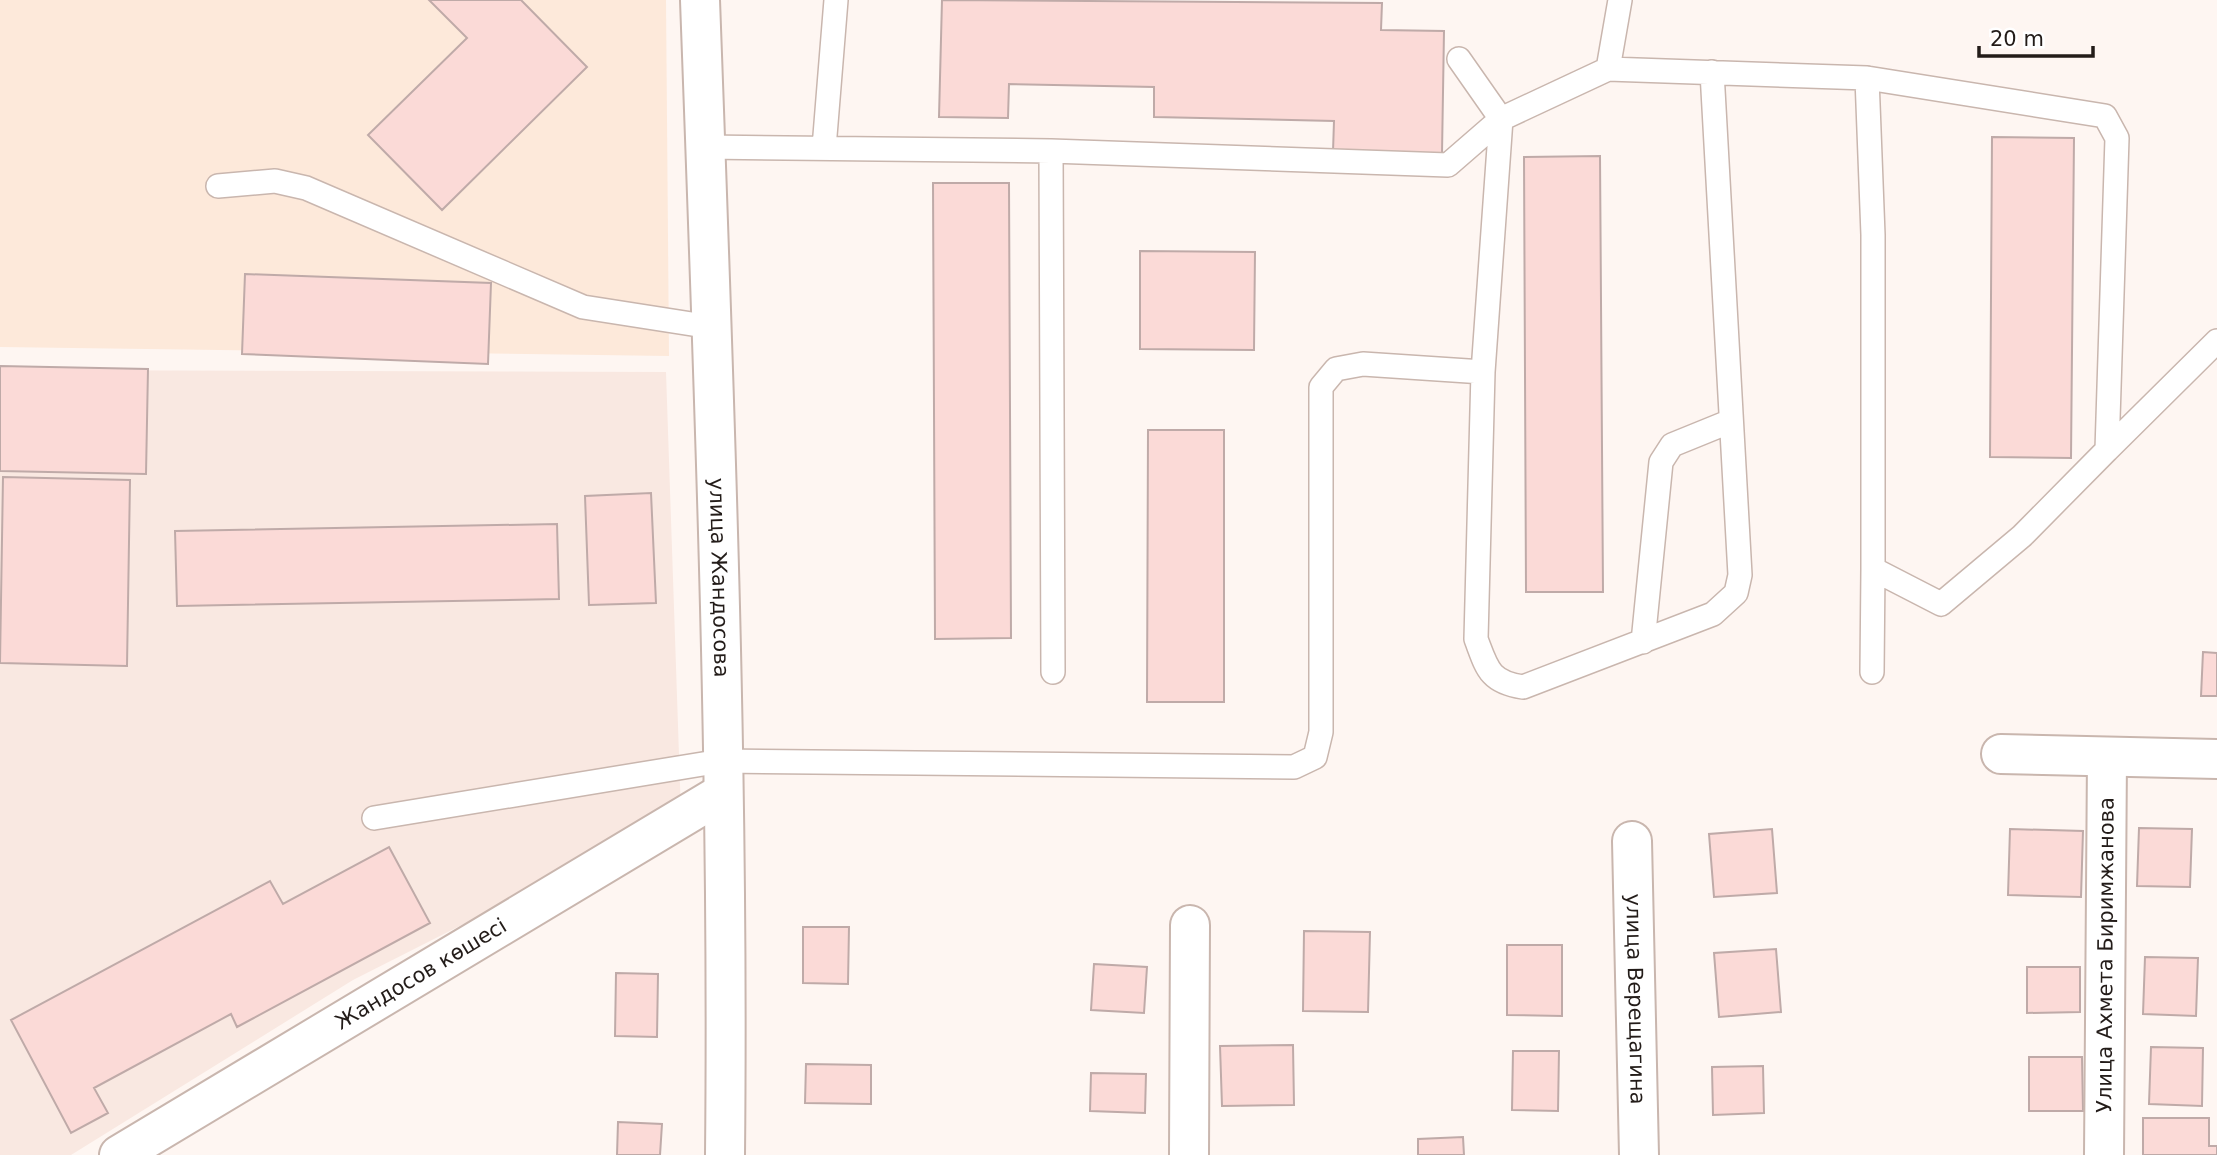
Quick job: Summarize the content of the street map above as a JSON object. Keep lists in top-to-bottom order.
{
  "streets": {
    "street": [
      "улица Жандосова",
      "Улица Ахмета Биримжанова",
      "Жандосов көшесі",
      "улица Верещагина"
    ]
  },
  "crossings": [
    ["улица Жандосова", "Жандосов көшесі"]
  ],
  "scale_bar": "20 m"
}
